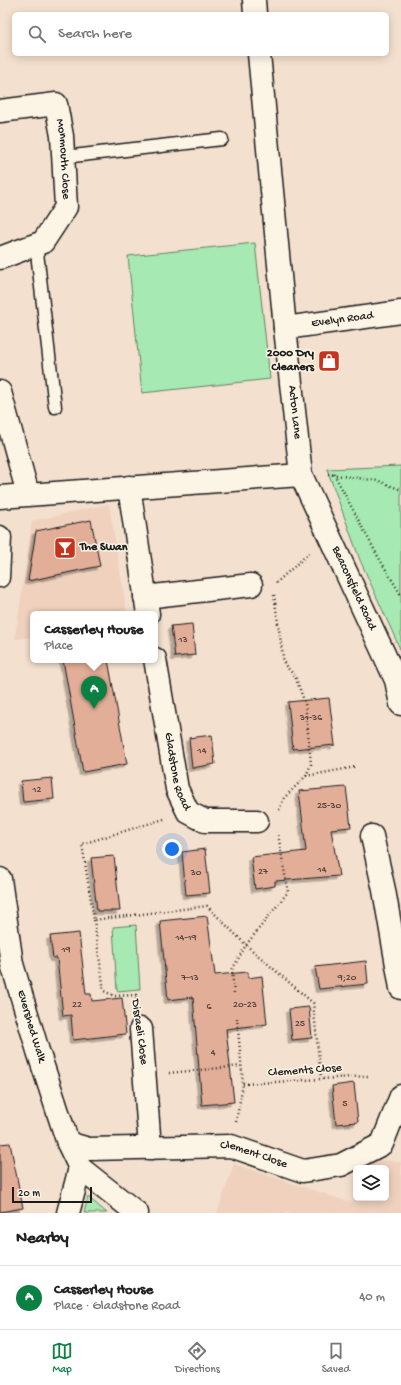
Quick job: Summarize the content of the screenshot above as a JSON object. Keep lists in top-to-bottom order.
{
  "streets": {
    "street": [
      "Monmouth Close",
      "Evelyn Road",
      "Acton Lane",
      "Beaconsfield Road",
      "Gladstone Road",
      "Evershed Walk",
      "Disraeli Close",
      "Clement Close"
    ],
    "path": ["Clements Close"]
  },
  "crossings": [
    ["Evelyn Road", "Acton Lane"],
    ["Acton Lane", "Beaconsfield Road"],
    ["Gladstone Road", "Disraeli Close"],
    ["Evershed Walk", "Clement Close"],
    ["Disraeli Close", "Clement Close"]
  ],
  "places": {
    "shop": ["2000 Dry Cleaners"],
    "bar": ["The Swan"]
  },
  "house_numbers": [
    "13",
    "31-36",
    "14",
    "12",
    "25-30",
    "14",
    "27",
    "30",
    "14-19",
    "19",
    "7-13",
    "9;20",
    "22",
    "20-23",
    "6",
    "25",
    "4",
    "5"
  ],
  "scale_bar": "20 m",
  "page": {
    "search": "Search here",
    "popup": ["Casserley House", "Place"],
    "pins": "A",
    "scale": "20 m",
    "heading": "Nearby",
    "list": [
      {
        "mark": "A",
        "name": "Casserley House",
        "note": "Place · Gladstone Road",
        "value": "40 m"
      }
    ],
    "nav": ["Map", "Directions", "Saved"]
  }
}
